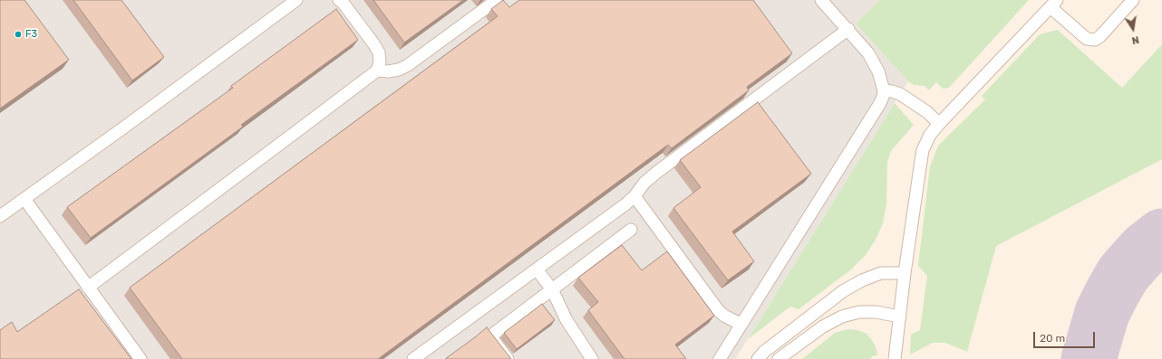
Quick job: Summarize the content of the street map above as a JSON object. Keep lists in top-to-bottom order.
{
  "places": ["F3"],
  "scale_bar": "20 m",
  "north": "bottom"
}
